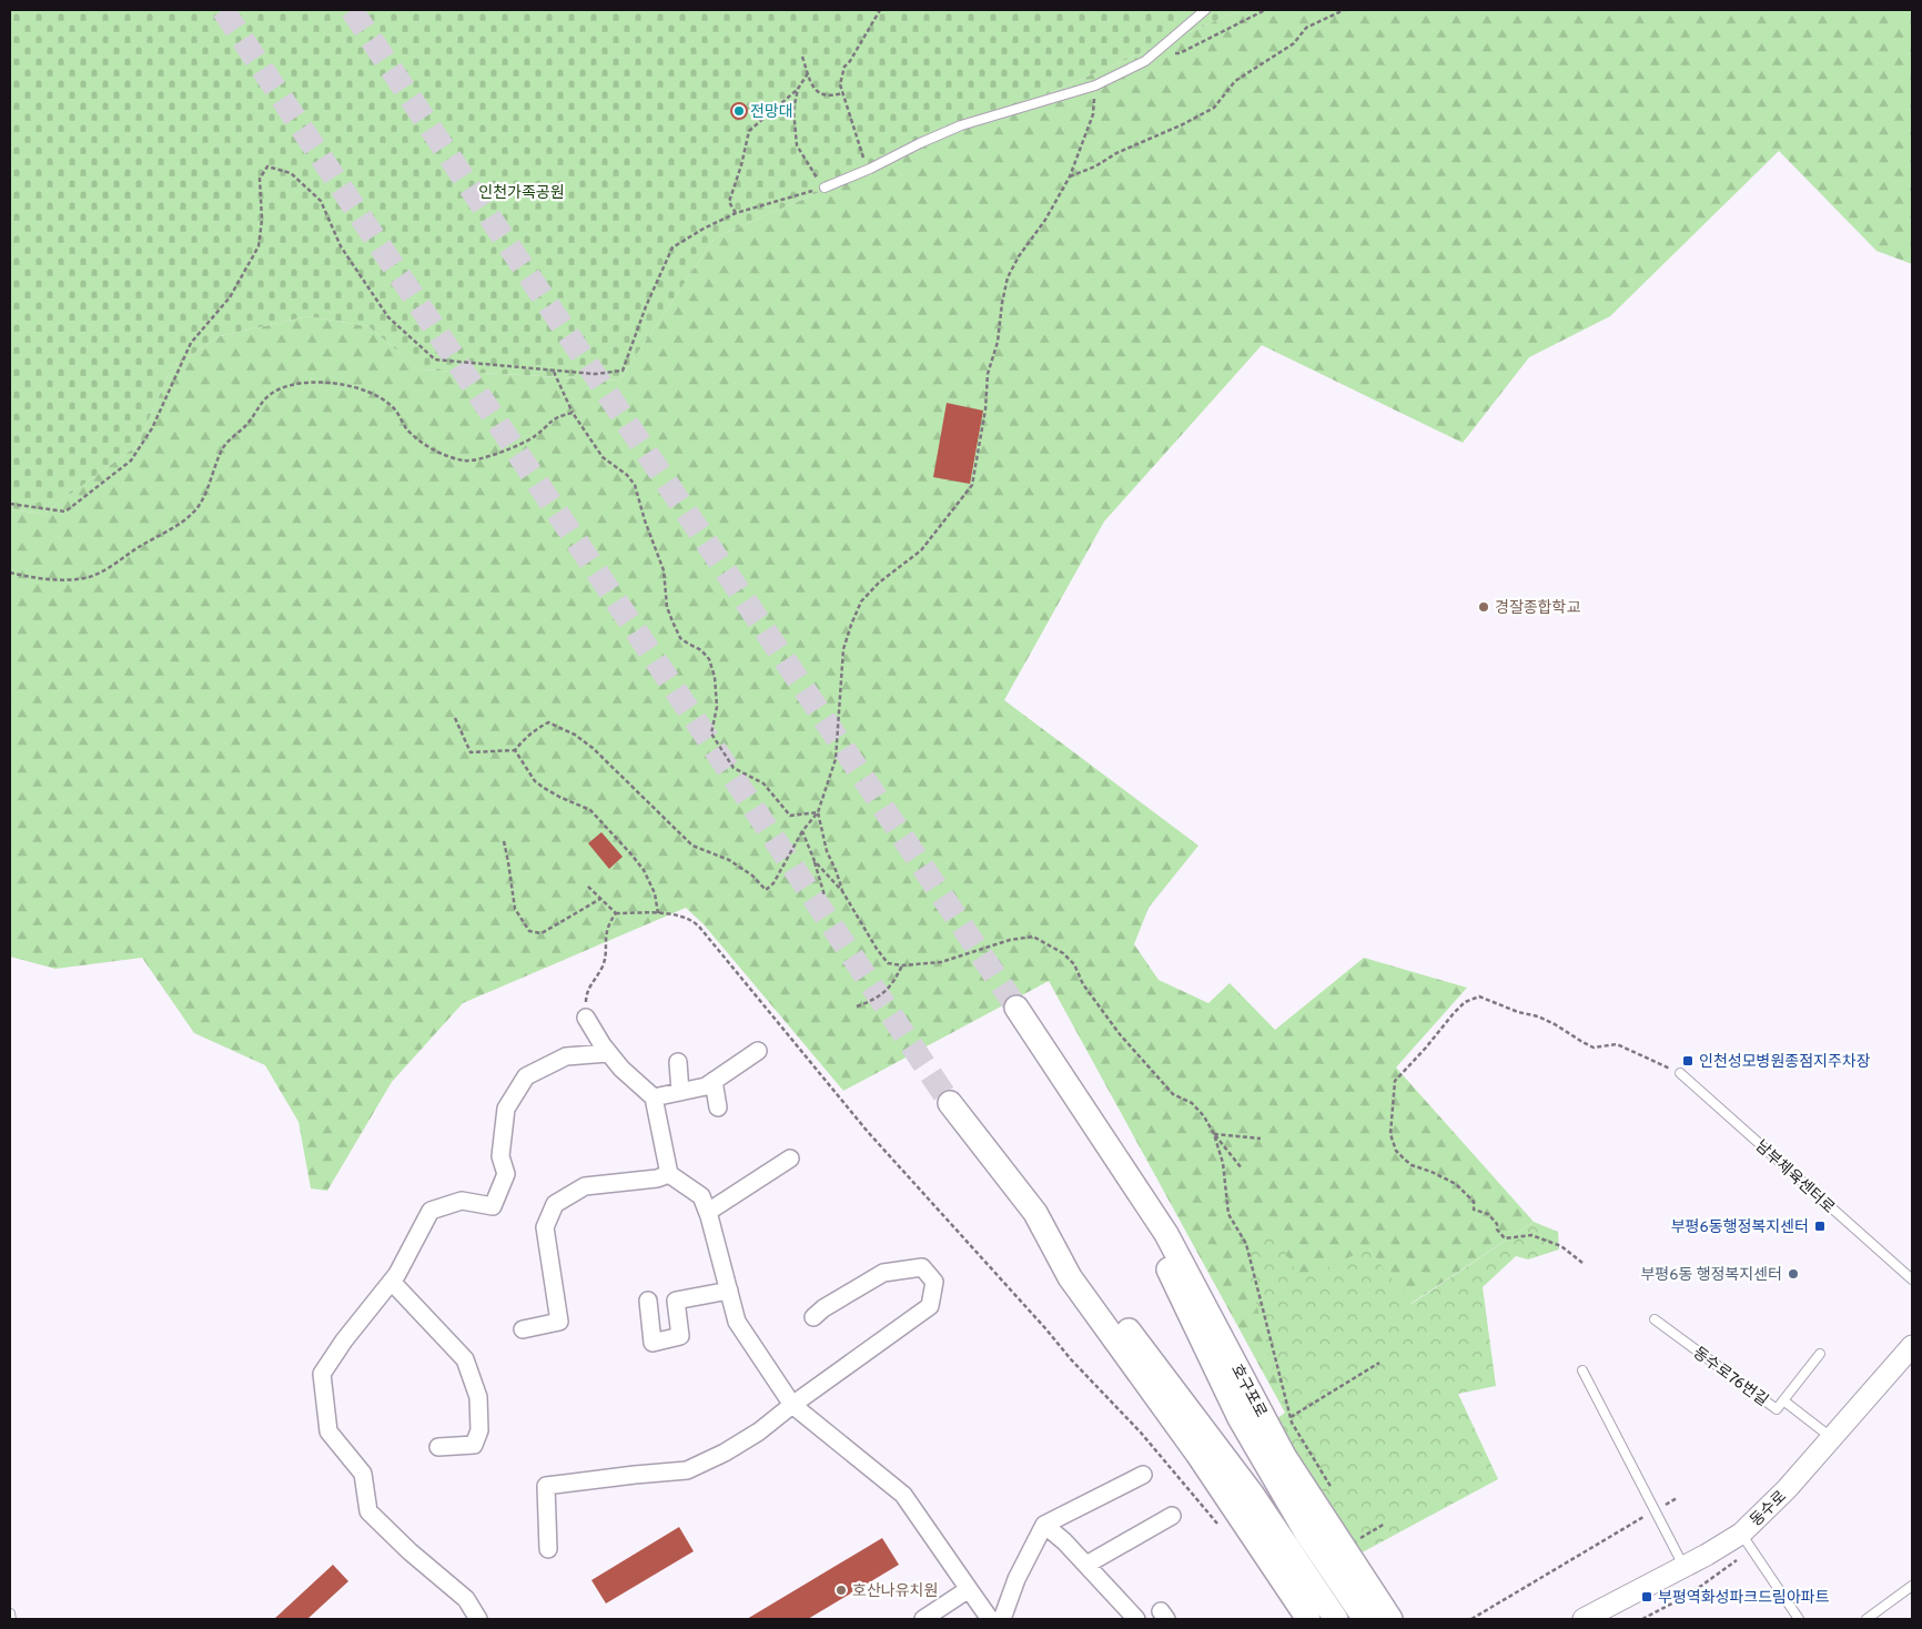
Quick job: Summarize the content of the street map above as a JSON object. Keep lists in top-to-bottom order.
{
  "streets": {
    "main road": ["호구포로"],
    "street": ["동수로"],
    "lane": ["남부체육센터로", "동수로76번길"]
  },
  "crossings": [
    ["동수로76번길", "동수로"]
  ],
  "parks": ["인천가족공원"],
  "places": {
    "other": [
      "전망대",
      "경잘종합학교",
      "부평6동 행정복지센터",
      "호산나유치원"
    ],
    "transit": ["인천성모병원종점지주차장", "부평6동행정복지센터", "부평역화성파크드림아파트"]
  }
}
